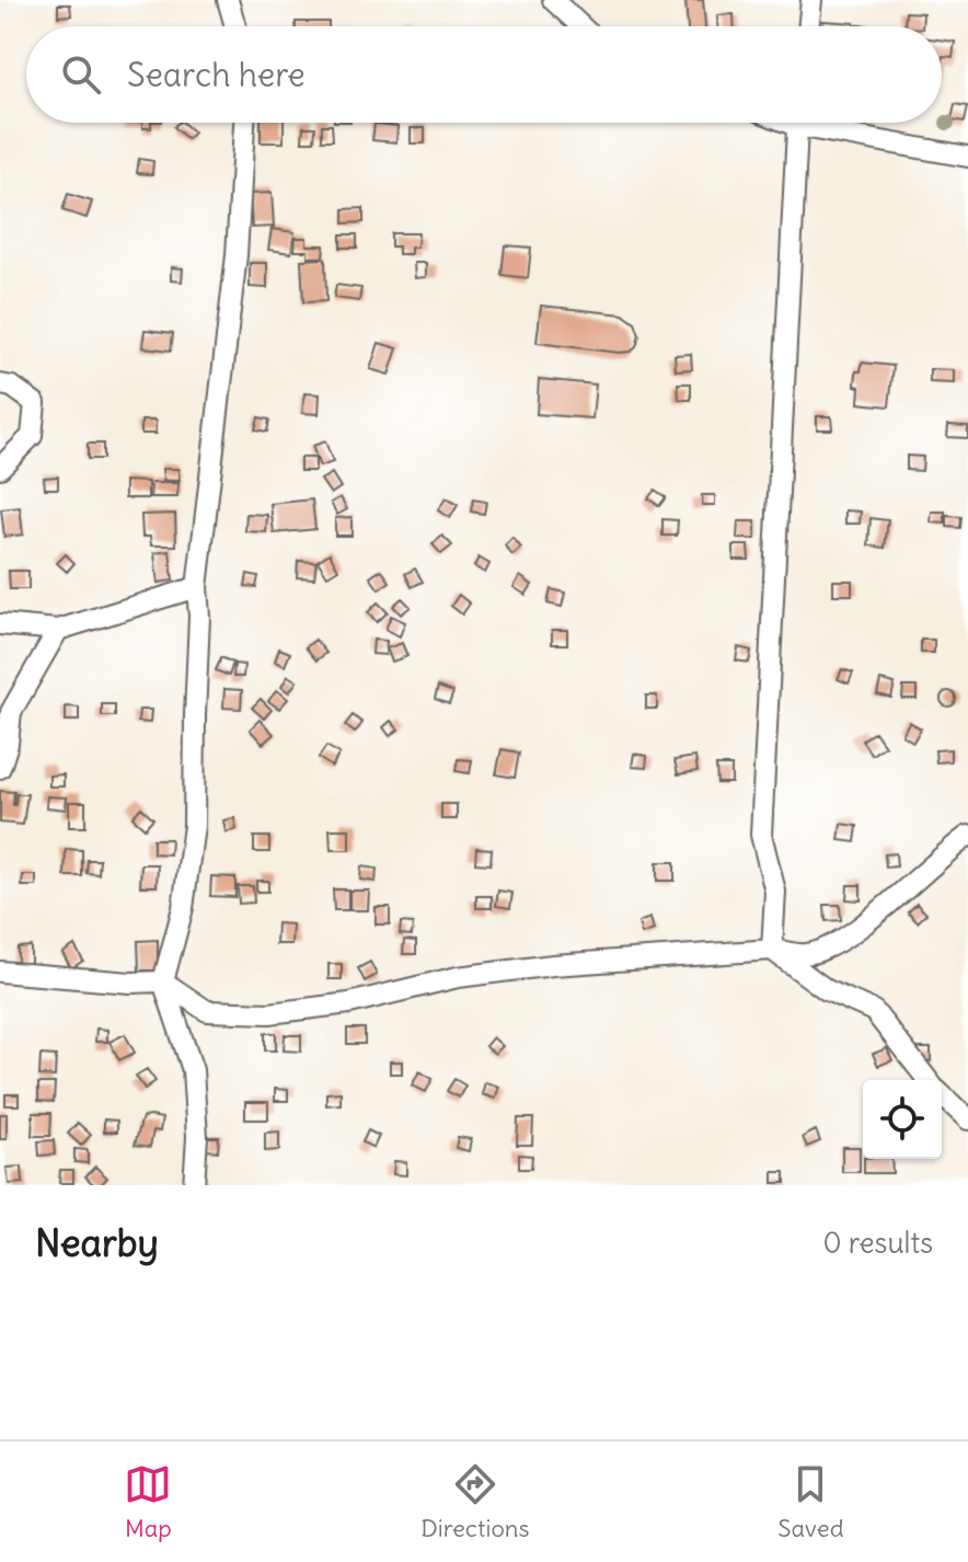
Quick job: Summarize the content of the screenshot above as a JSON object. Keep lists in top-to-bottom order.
{
  "page": {
    "search": "Search here",
    "heading": ["Nearby", "0 results"],
    "nav": ["Map", "Directions", "Saved"]
  }
}
